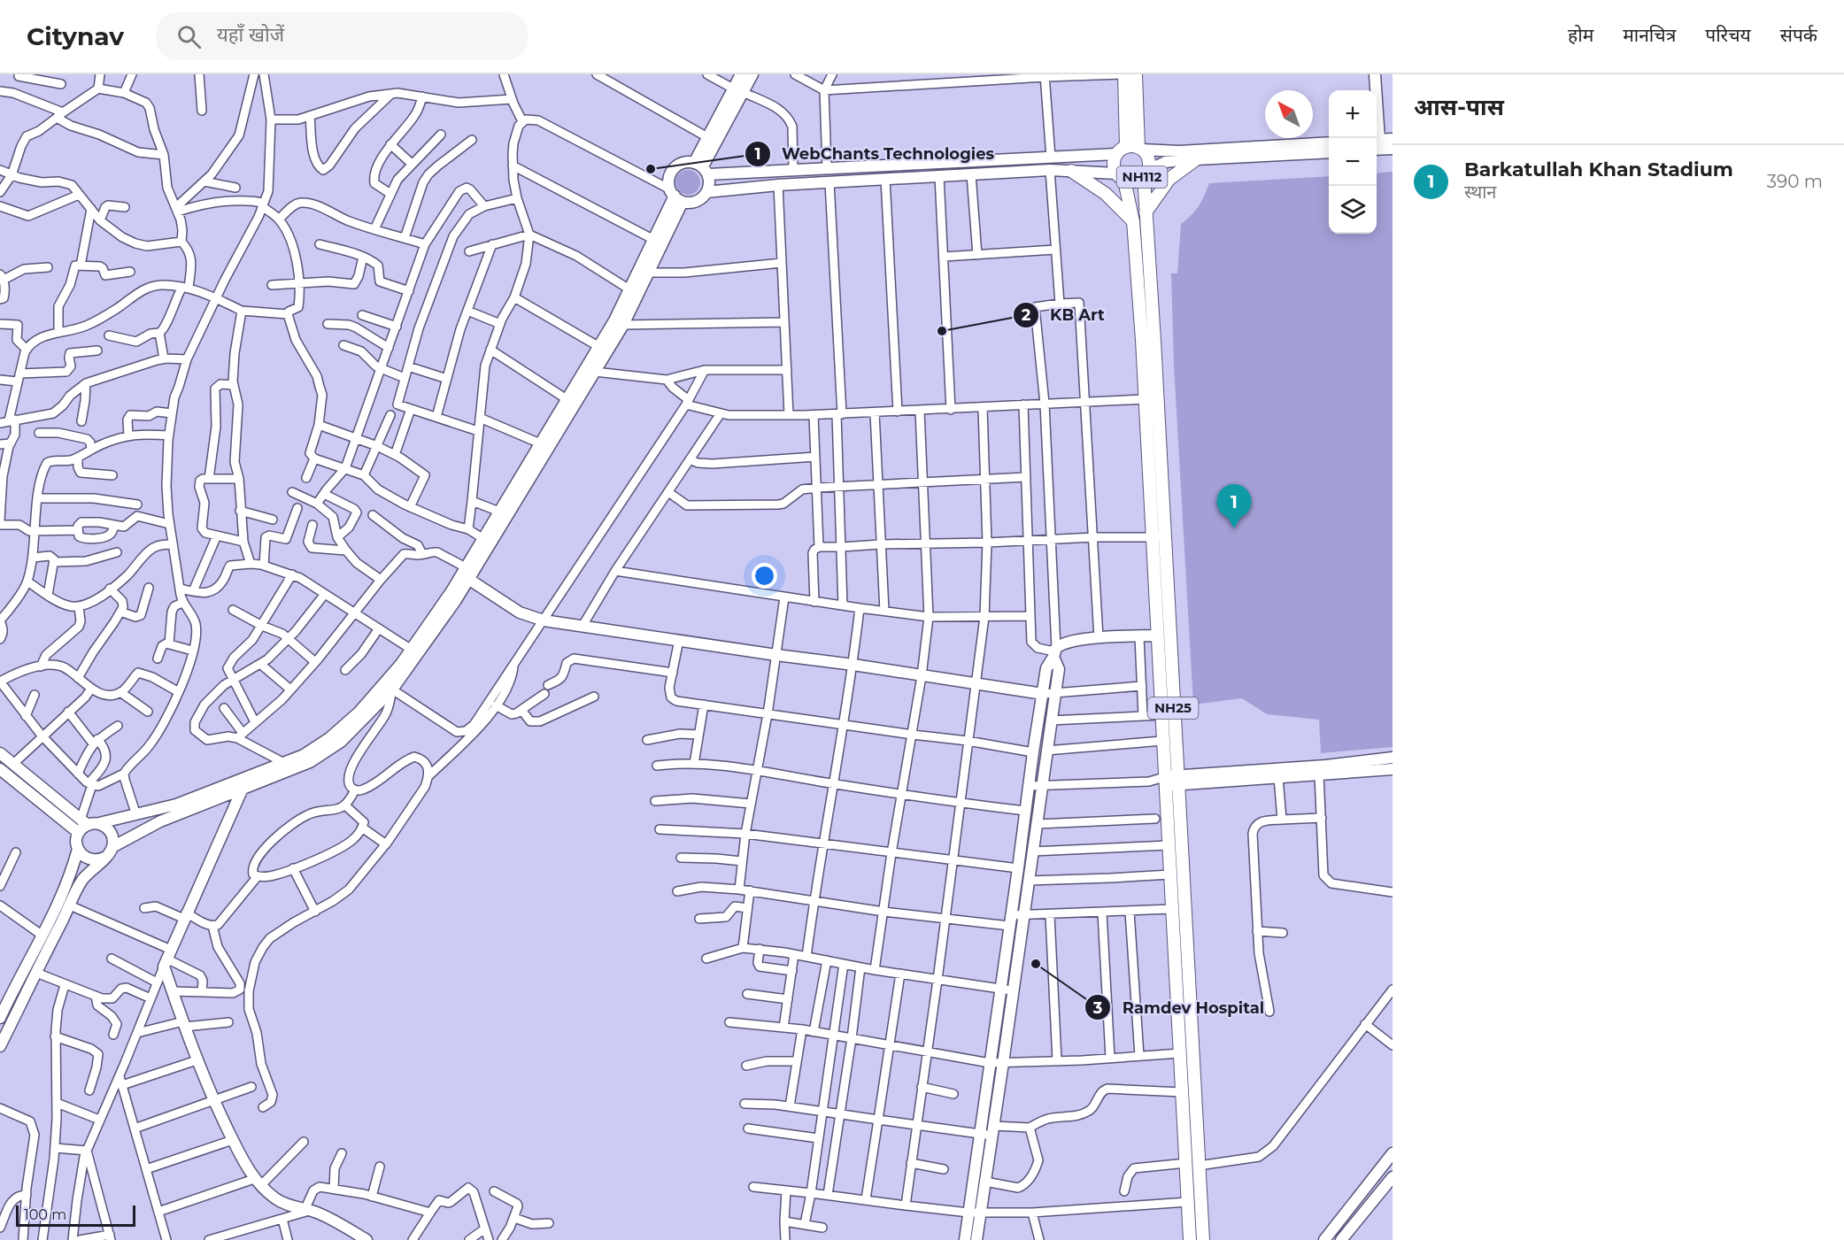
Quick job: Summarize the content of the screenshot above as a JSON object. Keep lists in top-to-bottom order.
{
  "streets": {
    "main road": ["NH112", "NH25"]
  },
  "crossings": [
    ["NH112", "NH25"]
  ],
  "places": ["WebChants Technologies", "KB Art", "Ramdev Hospital"],
  "scale_bar": "100 m",
  "north": "top left",
  "page": {
    "header": "Citynav",
    "search": "यहाँ खोजें",
    "nav": [
      "होम",
      "मानचित्र",
      "परिचय",
      "संपर्क"
    ],
    "heading": "आस-पास",
    "map_buttons": ["+", "−"],
    "list": [
      {
        "mark": "1",
        "name": "Barkatullah Khan Stadium",
        "note": "स्थान",
        "value": "390 m"
      }
    ],
    "pins": "1",
    "scale": "100 m"
  }
}
